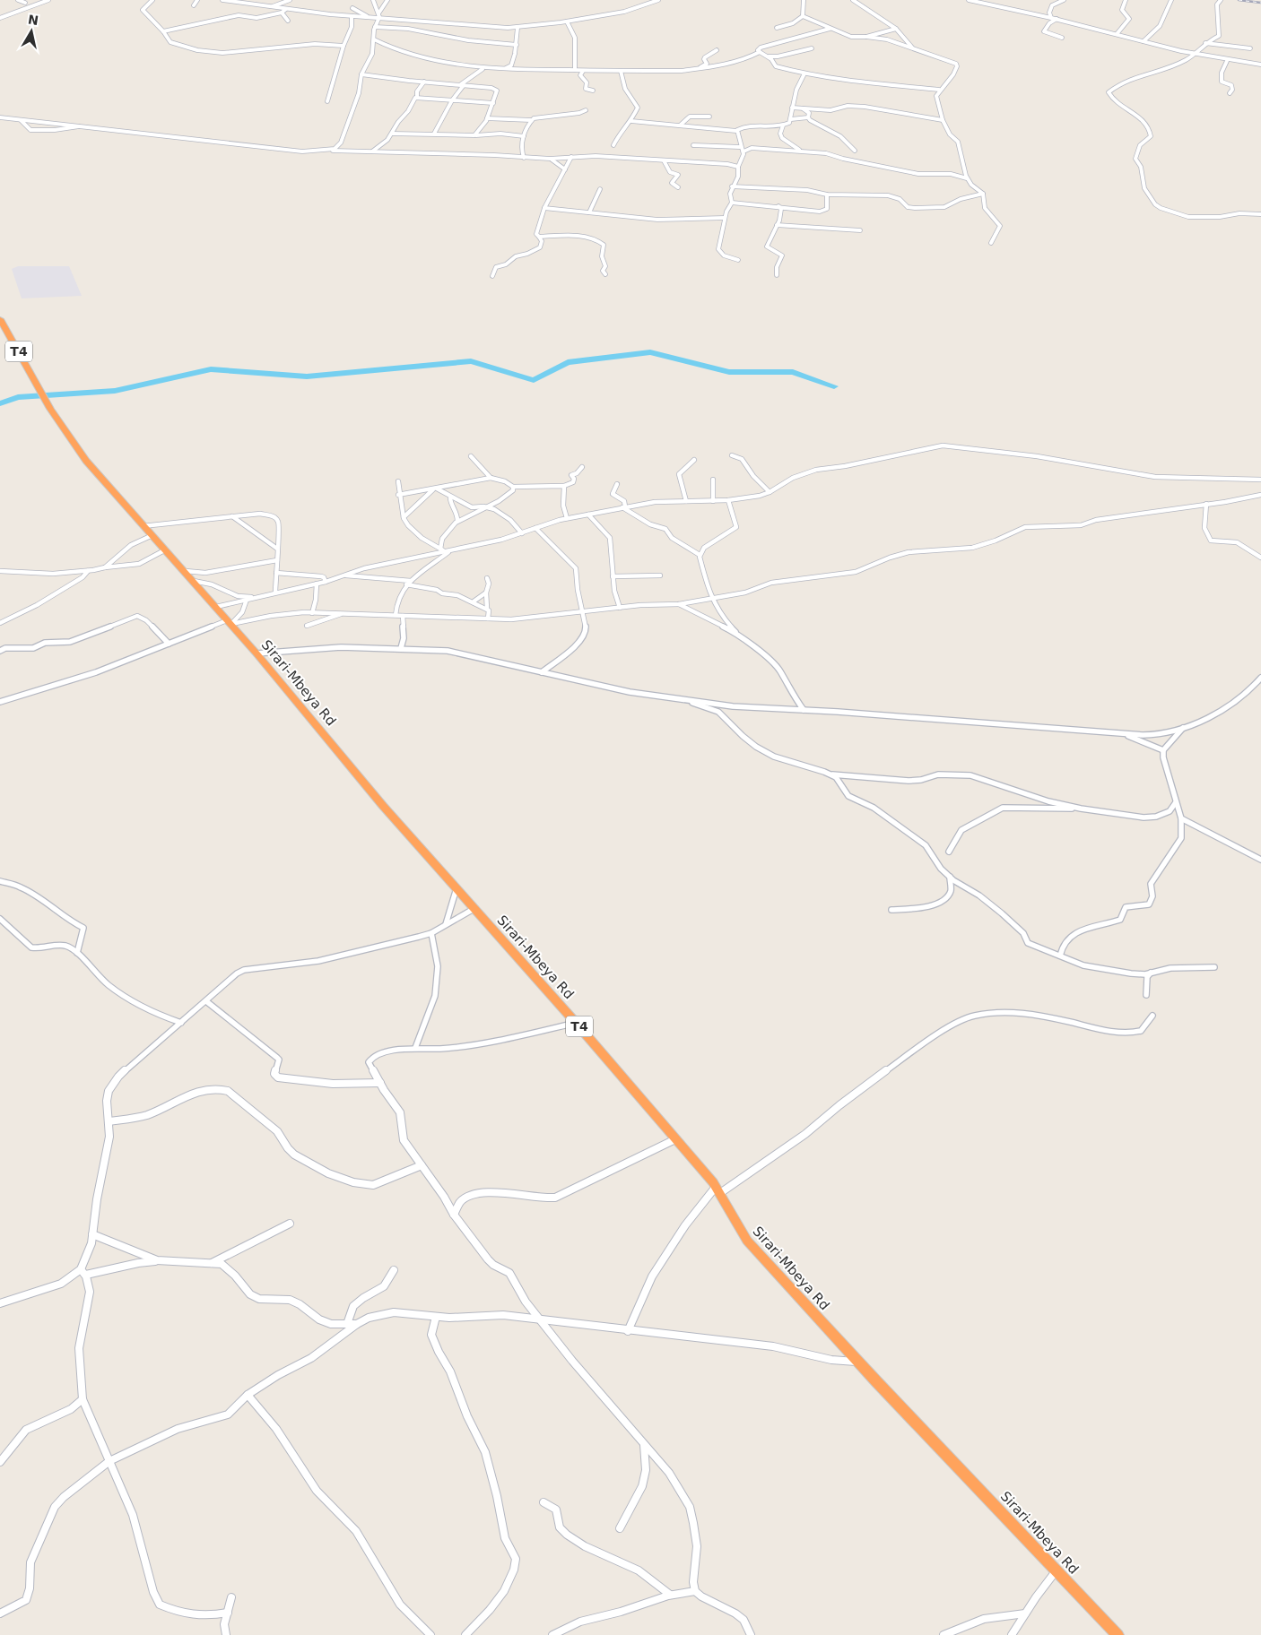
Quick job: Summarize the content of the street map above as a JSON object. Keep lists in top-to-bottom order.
{
  "streets": {
    "highway": ["T4", "Sirari-Mbeya Rd"]
  },
  "north": "top"
}
